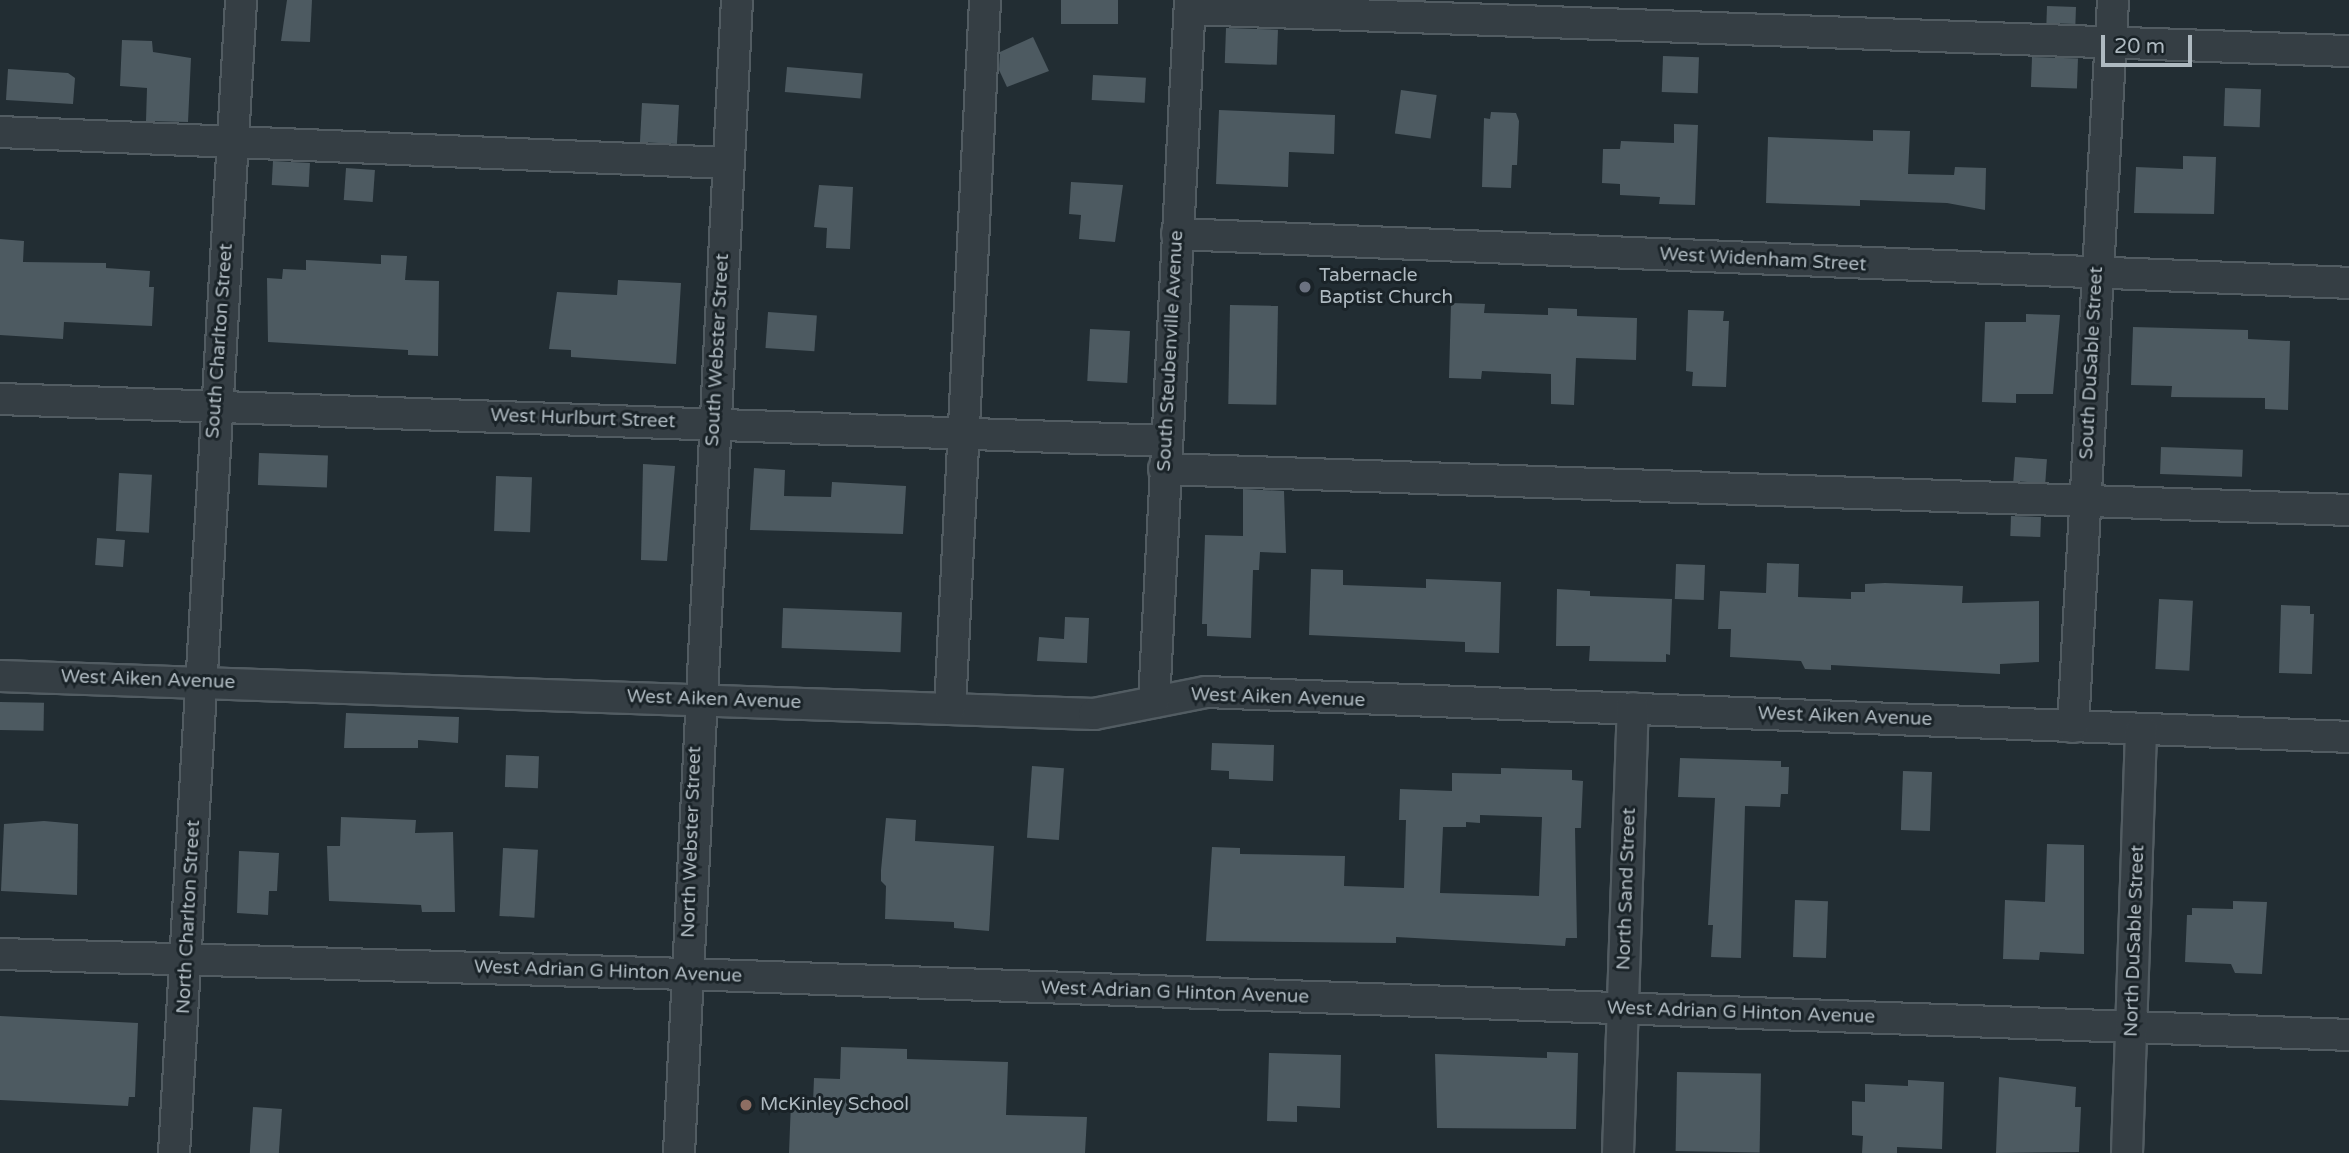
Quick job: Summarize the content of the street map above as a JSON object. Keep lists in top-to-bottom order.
{
  "streets": {
    "street": [
      "West Widenham Street",
      "South Charlton Street",
      "South Webster Street",
      "South Steubenville Avenue",
      "South DuSable Street",
      "West Hurlburt Street",
      "West Aiken Avenue",
      "North Webster Street",
      "North Sand Street",
      "North Charlton Street",
      "North DuSable Street",
      "West Adrian G Hinton Avenue"
    ]
  },
  "crossings": [
    ["West Widenham Street", "South Steubenville Avenue"],
    ["West Widenham Street", "South DuSable Street"],
    ["South Charlton Street", "West Hurlburt Street"],
    ["South Charlton Street", "West Aiken Avenue"],
    ["South Charlton Street", "North Charlton Street"],
    ["South Webster Street", "West Hurlburt Street"],
    ["South Webster Street", "West Aiken Avenue"],
    ["South Webster Street", "North Webster Street"],
    ["South Steubenville Avenue", "West Hurlburt Street"],
    ["South Steubenville Avenue", "West Aiken Avenue"],
    ["South DuSable Street", "West Hurlburt Street"],
    ["South DuSable Street", "West Aiken Avenue"],
    ["West Aiken Avenue", "North Webster Street"],
    ["West Aiken Avenue", "North Sand Street"],
    ["West Aiken Avenue", "North Charlton Street"],
    ["West Aiken Avenue", "North DuSable Street"],
    ["North Webster Street", "West Adrian G Hinton Avenue"],
    ["North Sand Street", "West Adrian G Hinton Avenue"],
    ["North Charlton Street", "West Adrian G Hinton Avenue"],
    ["North DuSable Street", "West Adrian G Hinton Avenue"]
  ],
  "places": ["Tabernacle Baptist Church", "McKinley School"],
  "scale_bar": "20 m"
}
